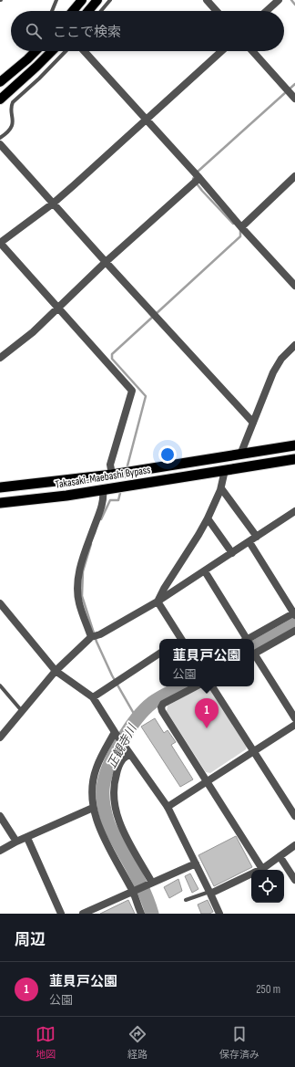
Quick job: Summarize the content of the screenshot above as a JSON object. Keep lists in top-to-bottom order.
{
  "streets": {
    "highway": ["Takasaki-Maebashi Bypass"]
  },
  "water": ["正観寺川"],
  "page": {
    "search": "ここで検索",
    "popup": ["韮貝戸公園", "公園"],
    "pins": "1",
    "heading": "周辺",
    "list": [
      {
        "mark": "1",
        "name": "韮貝戸公園",
        "note": "公園",
        "value": "250 m"
      }
    ],
    "nav": ["地図", "経路", "保存済み"]
  }
}
